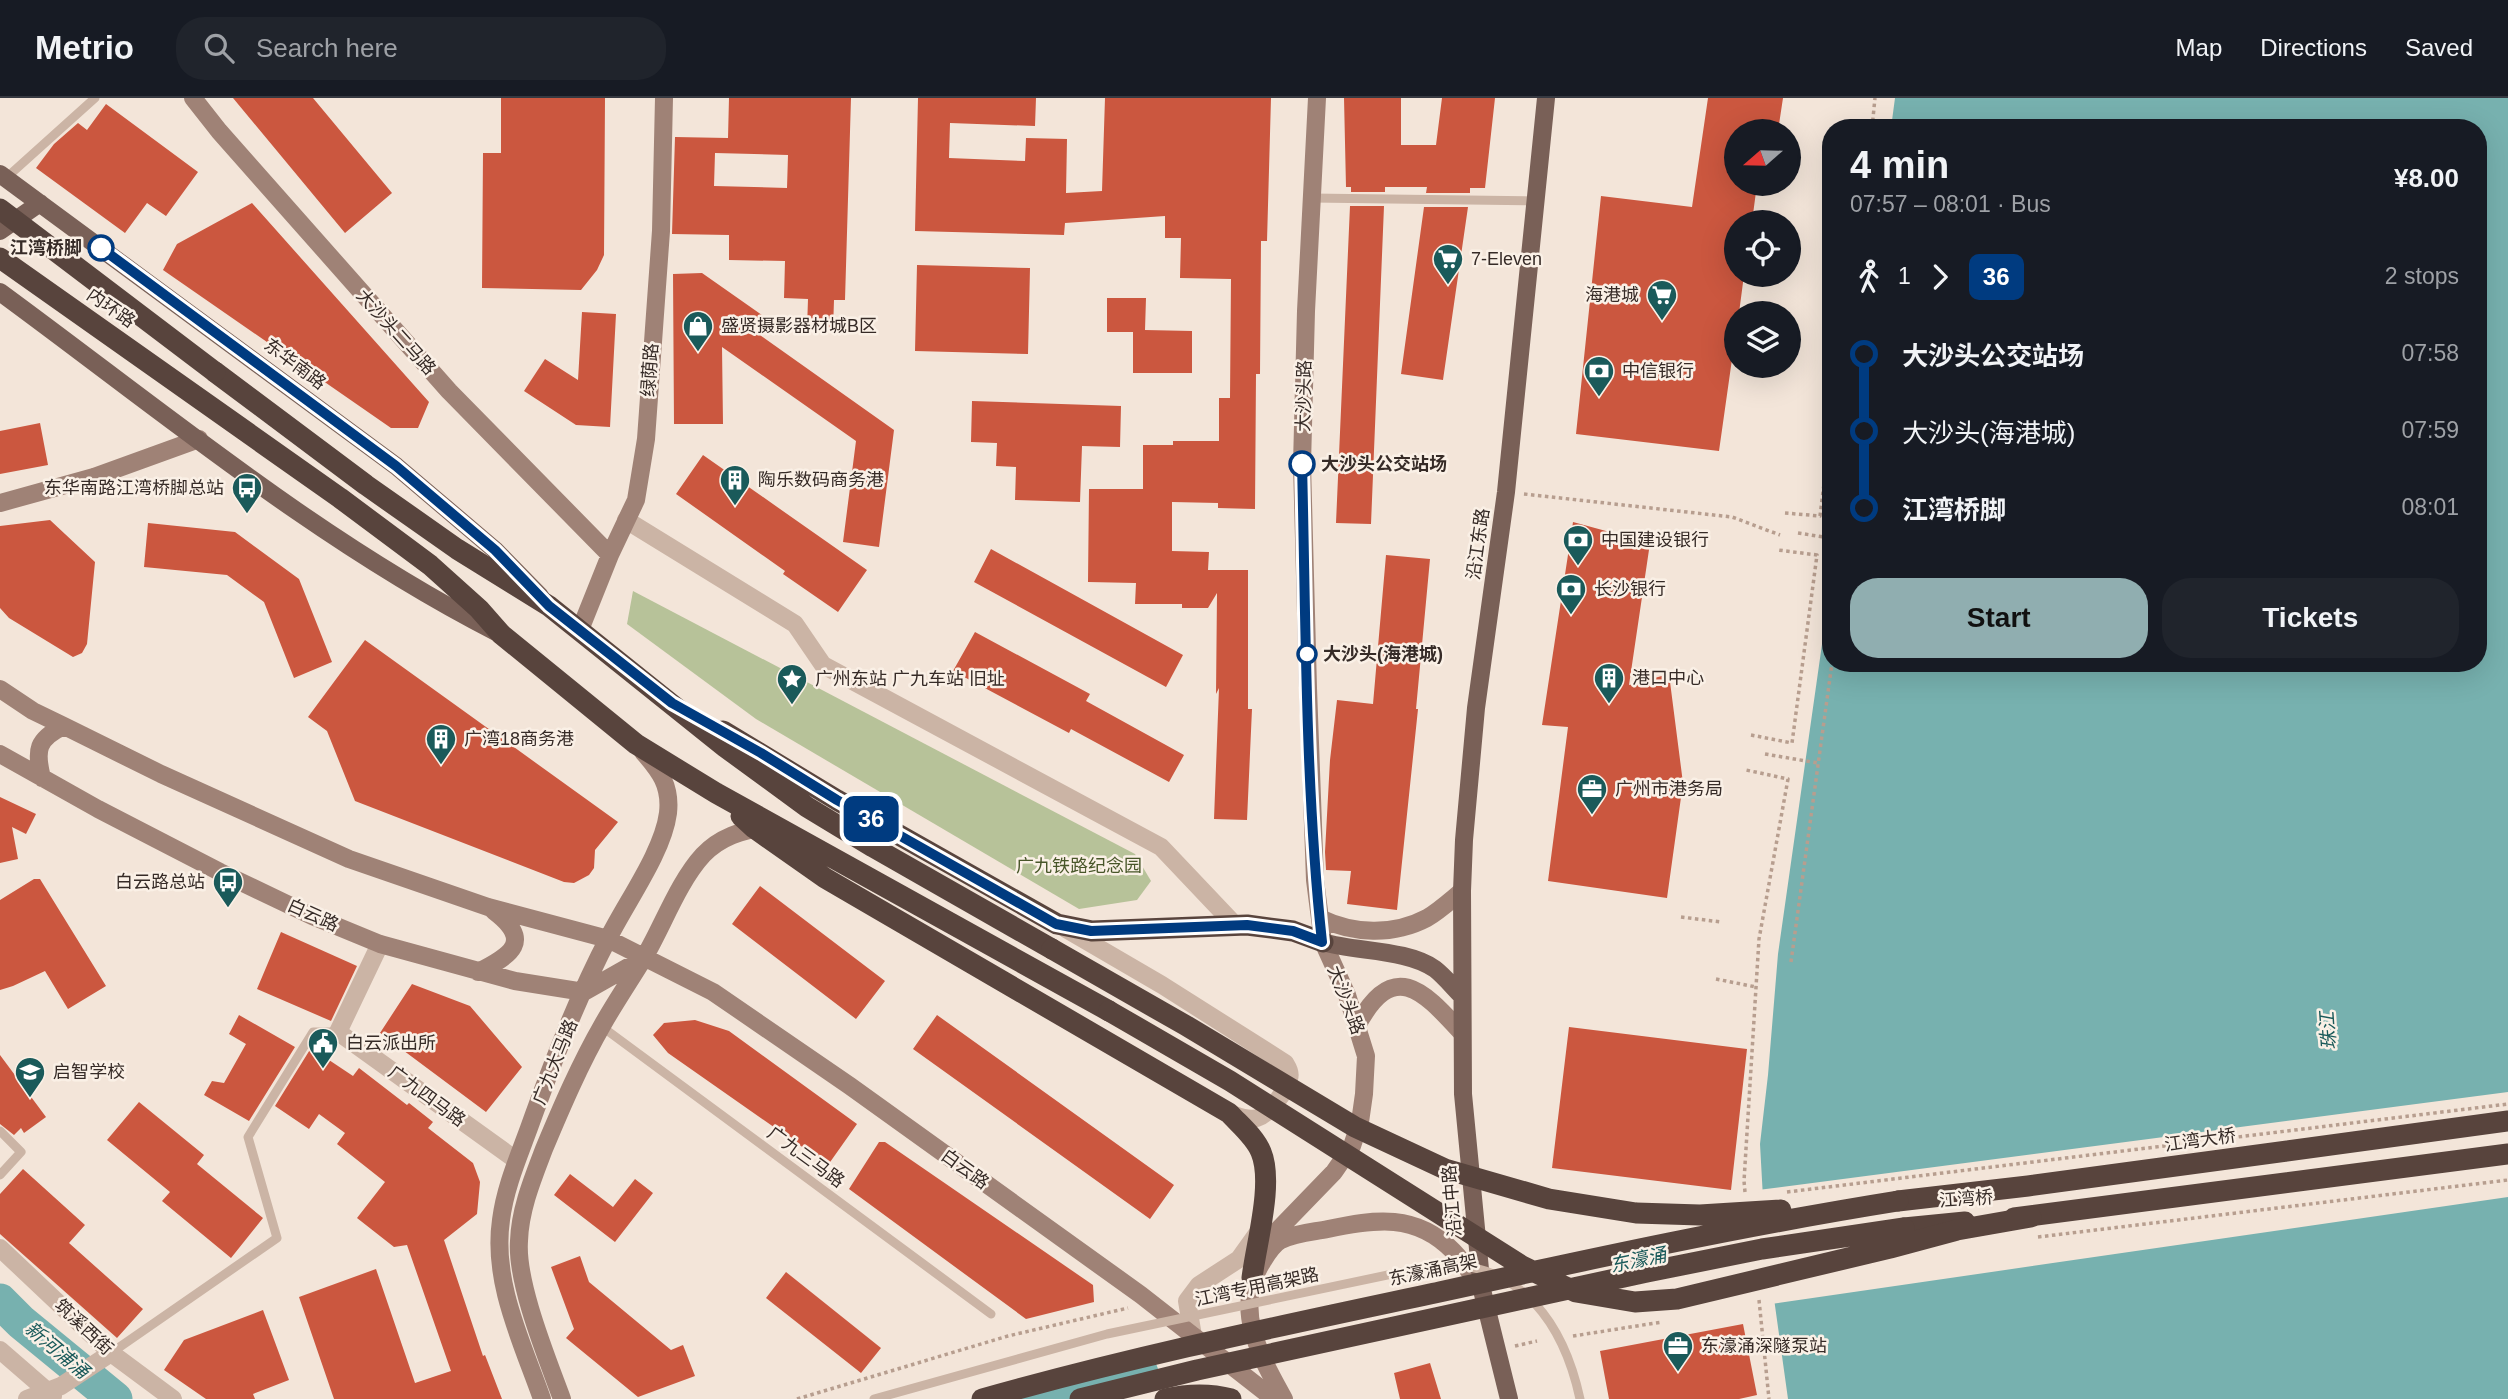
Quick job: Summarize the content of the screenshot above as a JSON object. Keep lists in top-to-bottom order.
{
  "streets": {
    "highway": [
      "内环路",
      "江湾大桥",
      "江湾桥",
      "东濠涌高架"
    ],
    "main road": [
      "大沙头二马路",
      "东华南路",
      "绿荫路",
      "大沙头路",
      "沿江东路",
      "白云路",
      "广九大马路",
      "沿江中路"
    ],
    "street": ["广九四马路", "筑溪西街"],
    "lane": ["广九三马路", "江湾专用高架路"]
  },
  "crossings": [
    ["内环路", "东华南路"],
    ["内环路", "绿荫路"],
    ["内环路", "广九大马路"],
    ["大沙头二马路", "绿荫路"],
    ["沿江东路", "沿江中路"],
    ["白云路", "广九大马路"],
    ["广九大马路", "广九四马路"],
    ["广九大马路", "广九三马路"],
    ["江湾大桥", "东濠涌高架"]
  ],
  "water": ["珠江", "东濠涌", "新河浦涌"],
  "parks": ["广九铁路纪念园"],
  "places": {
    "other": ["江湾桥脚", "大沙头公交站场", "大沙头(海港城)"],
    "supermarket": ["7-Eleven", "海港城"],
    "shop": ["盛贤摄影器材城B区"],
    "bank": ["中信银行", "中国建设银行", "长沙银行"],
    "building": ["陶乐数码商务港", "港口中心", "广湾18商务港"],
    "bus stop": ["东华南路江湾桥脚总站", "白云路总站"],
    "place": ["广州东站 广九车站 旧址"],
    "office": ["广州市港务局", "东濠涌深隧泵站"],
    "public building": ["白云派出所"],
    "school or university": ["启智学校"]
  },
  "lines": ["bus line 36"],
  "north": "left",
  "page": {
    "header": "Metrio",
    "search": "Search here",
    "nav": ["Map", "Directions", "Saved"],
    "on_map": "36",
    "heading": ["4 min", "07:57 – 08:01 · Bus", "¥8.00"],
    "legs": ["1", "36", "2 stops"],
    "list": [
      {
        "name": "大沙头公交站场",
        "value": "07:58"
      },
      {
        "name": "大沙头(海港城)",
        "value": "07:59"
      },
      {
        "name": "江湾桥脚",
        "value": "08:01"
      }
    ],
    "buttons": ["Start", "Tickets"]
  }
}
